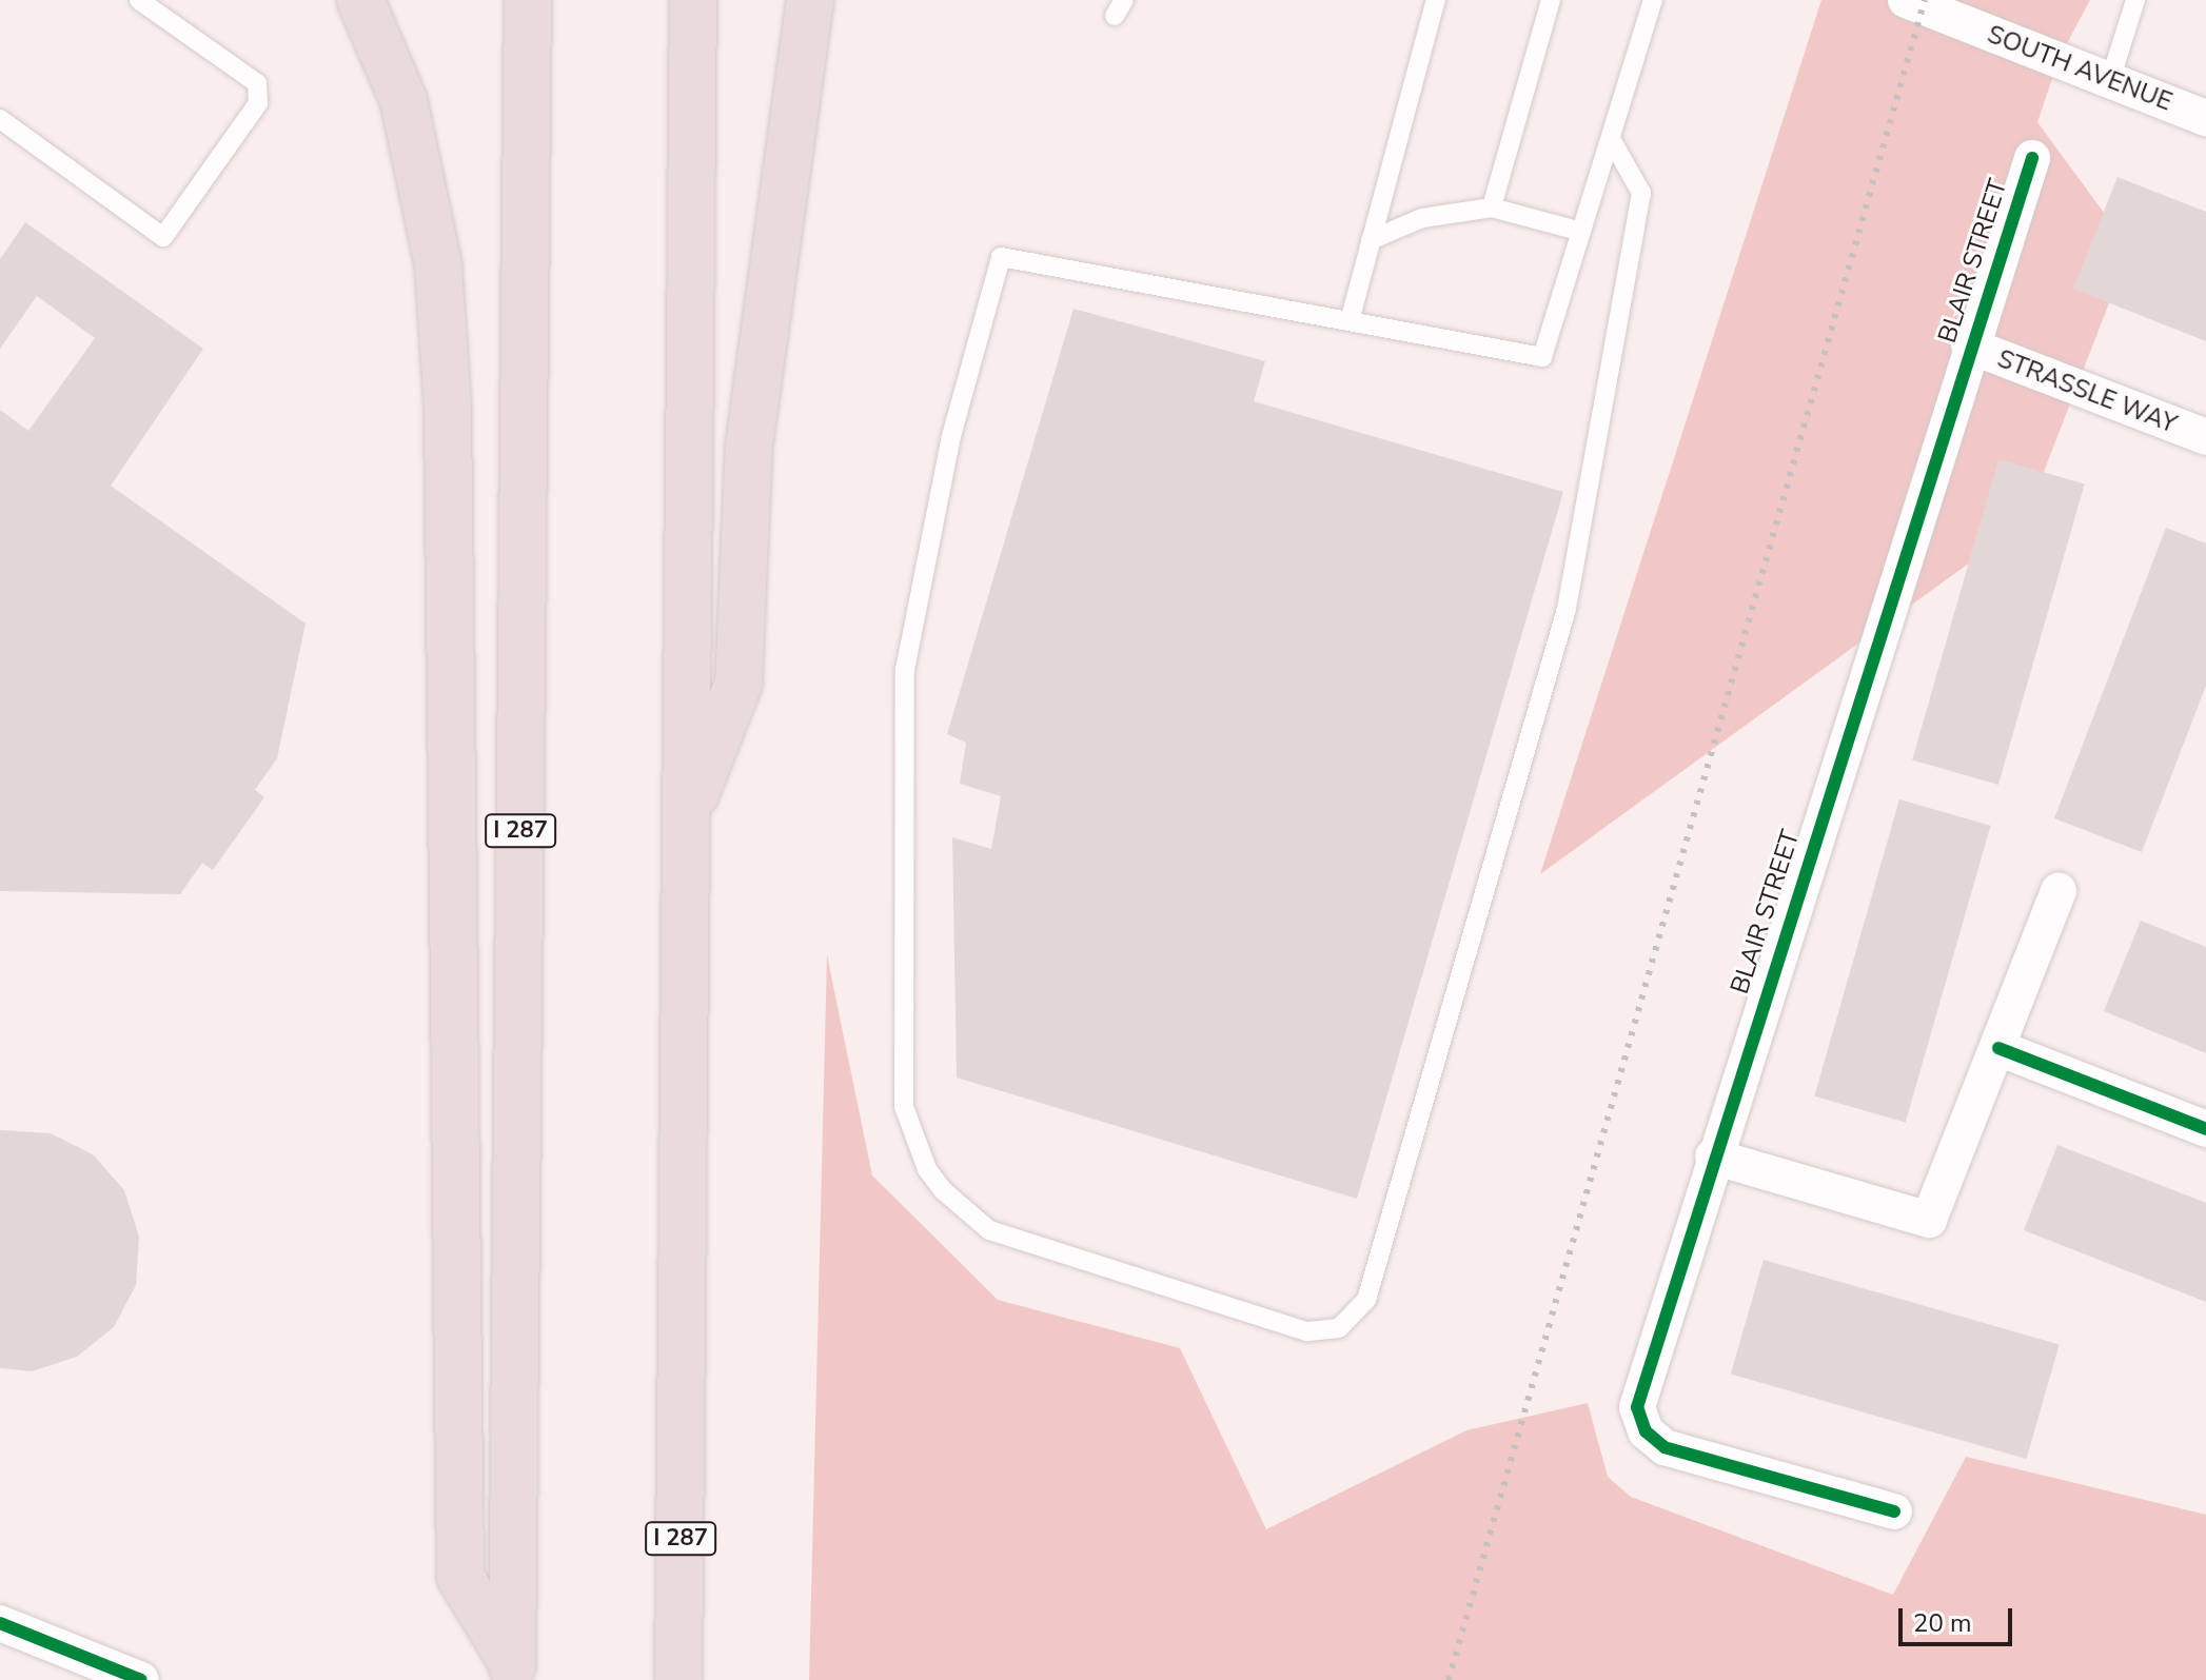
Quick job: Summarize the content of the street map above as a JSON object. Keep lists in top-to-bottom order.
{
  "streets": {
    "highway": ["I 287"],
    "street": ["SOUTH AVENUE", "BLAIR STREET", "STRASSLE WAY"]
  },
  "crossings": [
    ["BLAIR STREET", "STRASSLE WAY"]
  ],
  "scale_bar": "20 m"
}
